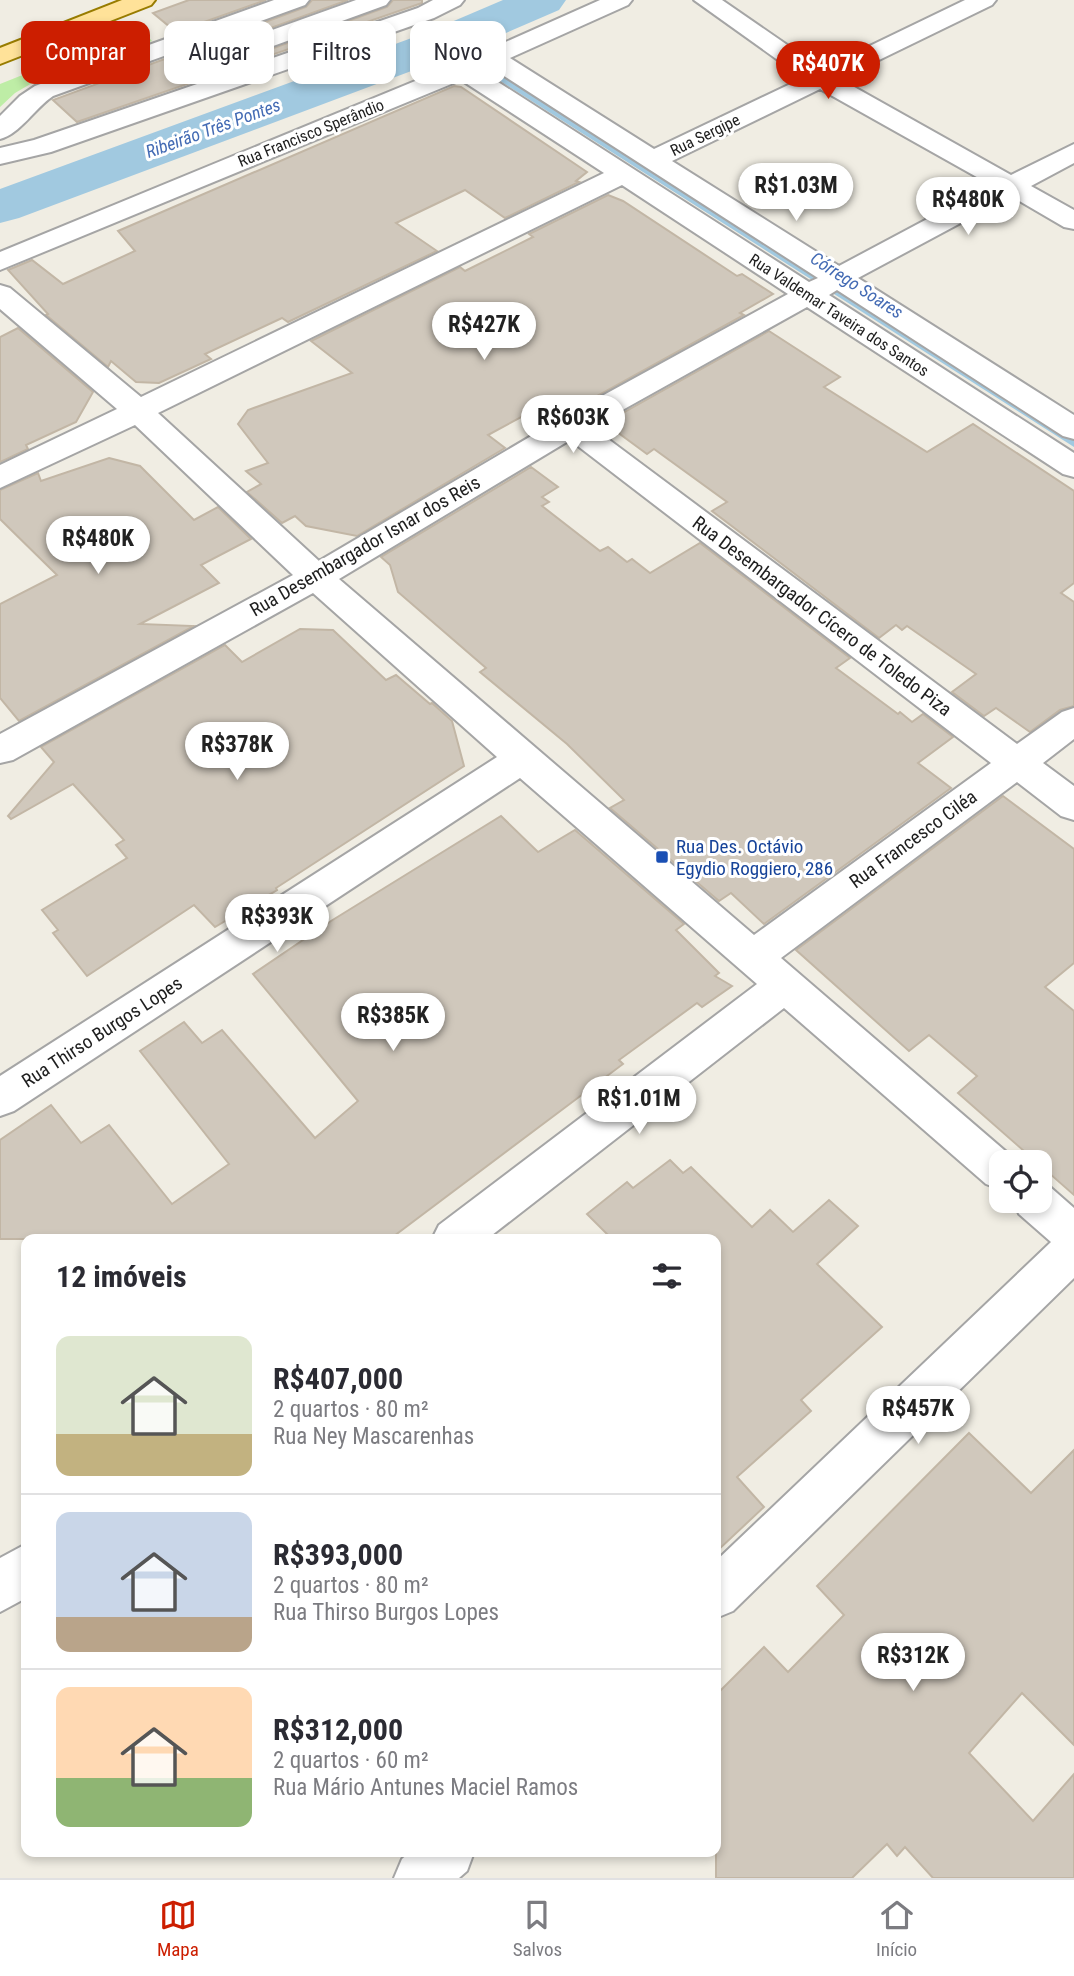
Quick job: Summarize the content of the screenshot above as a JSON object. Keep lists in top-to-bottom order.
{
  "streets": {
    "street": [
      "Rua Francisco Sperândio",
      "Rua Sergipe",
      "Rua Valdemar Taveira dos Santos",
      "Rua Desembargador Isnar dos Reis",
      "Rua Desembargador Cícero de Toledo Piza",
      "Rua Francesco Ciléa",
      "Rua Thirso Burgos Lopes"
    ]
  },
  "crossings": [
    ["Rua Valdemar Taveira dos Santos", "Rua Desembargador Isnar dos Reis"],
    ["Rua Desembargador Isnar dos Reis", "Rua Desembargador Cícero de Toledo Piza"],
    ["Rua Desembargador Cícero de Toledo Piza", "Rua Francesco Ciléa"]
  ],
  "water": ["Ribeirão Três Pontes", "Córrego Soares"],
  "places": {
    "transit": ["Rua Des. Octávio Egydio Roggiero, 286"]
  },
  "page": {
    "chip": [
      "Comprar",
      "Alugar",
      "Filtros",
      "Novo"
    ],
    "price": [
      "R$407K",
      "R$1.03M",
      "R$480K",
      "R$427K",
      "R$603K",
      "R$480K",
      "R$378K",
      "R$393K",
      "R$385K",
      "R$1.01M",
      "R$457K",
      "R$312K"
    ],
    "heading": "12 imóveis",
    "list": [
      {
        "name": "R$407,000",
        "note": "2 quartos · 80 m² · Rua Ney Mascarenhas"
      },
      {
        "name": "R$393,000",
        "note": "2 quartos · 80 m² · Rua Thirso Burgos Lopes"
      },
      {
        "name": "R$312,000",
        "note": "2 quartos · 60 m² · Rua Mário Antunes Maciel Ramos"
      }
    ],
    "tabs": ["Mapa", "Salvos", "Início"]
  }
}
